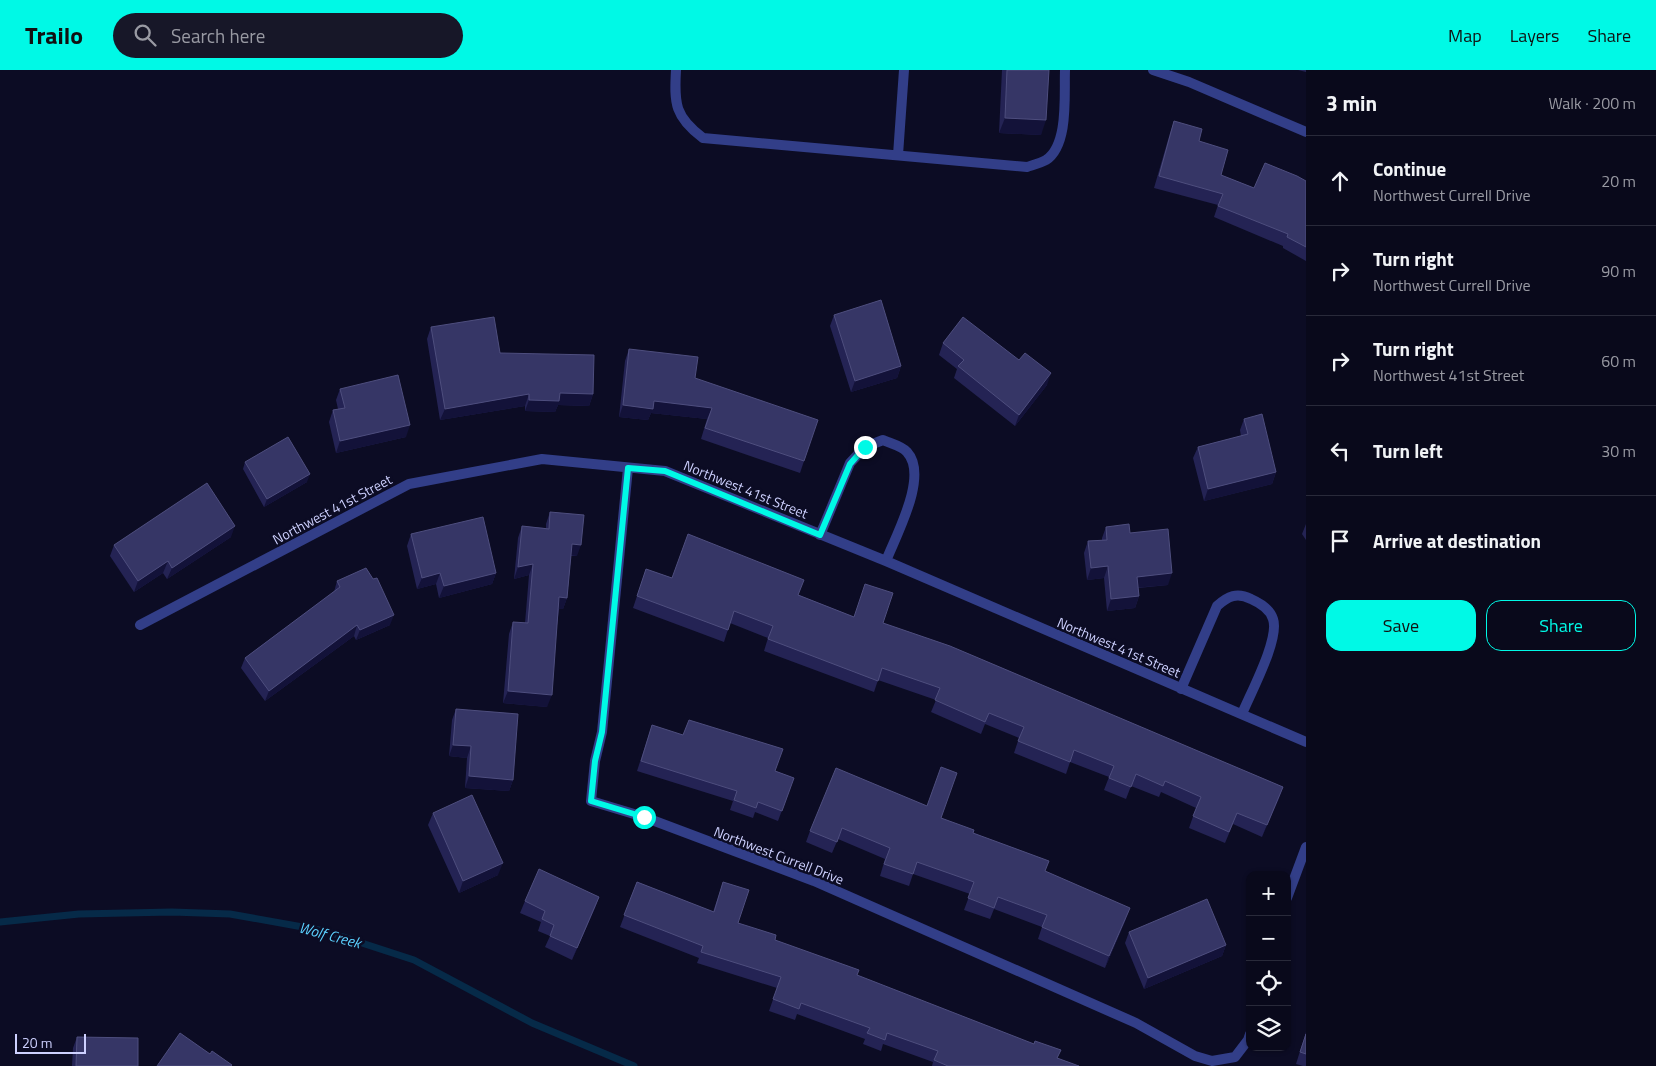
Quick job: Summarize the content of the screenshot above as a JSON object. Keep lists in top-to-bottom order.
{
  "streets": {
    "street": ["Northwest 41st Street", "Northwest Currell Drive"]
  },
  "crossings": [
    ["Northwest 41st Street", "Northwest Currell Drive"]
  ],
  "water": ["Wolf Creek"],
  "scale_bar": "20 m",
  "page": {
    "header": "Trailo",
    "search": "Search here",
    "nav": ["Map", "Layers", "Share"],
    "heading": ["3 min", "Walk · 200 m"],
    "list": [
      ["Continue", "Northwest Currell Drive", "20 m"],
      ["Turn right", "Northwest Currell Drive", "90 m"],
      ["Turn right", "Northwest 41st Street", "60 m"],
      ["Turn left", "30 m"],
      "Arrive at destination"
    ],
    "buttons": ["Save", "Share"],
    "map_buttons": ["+", "−"],
    "scale": "20 m"
  }
}
